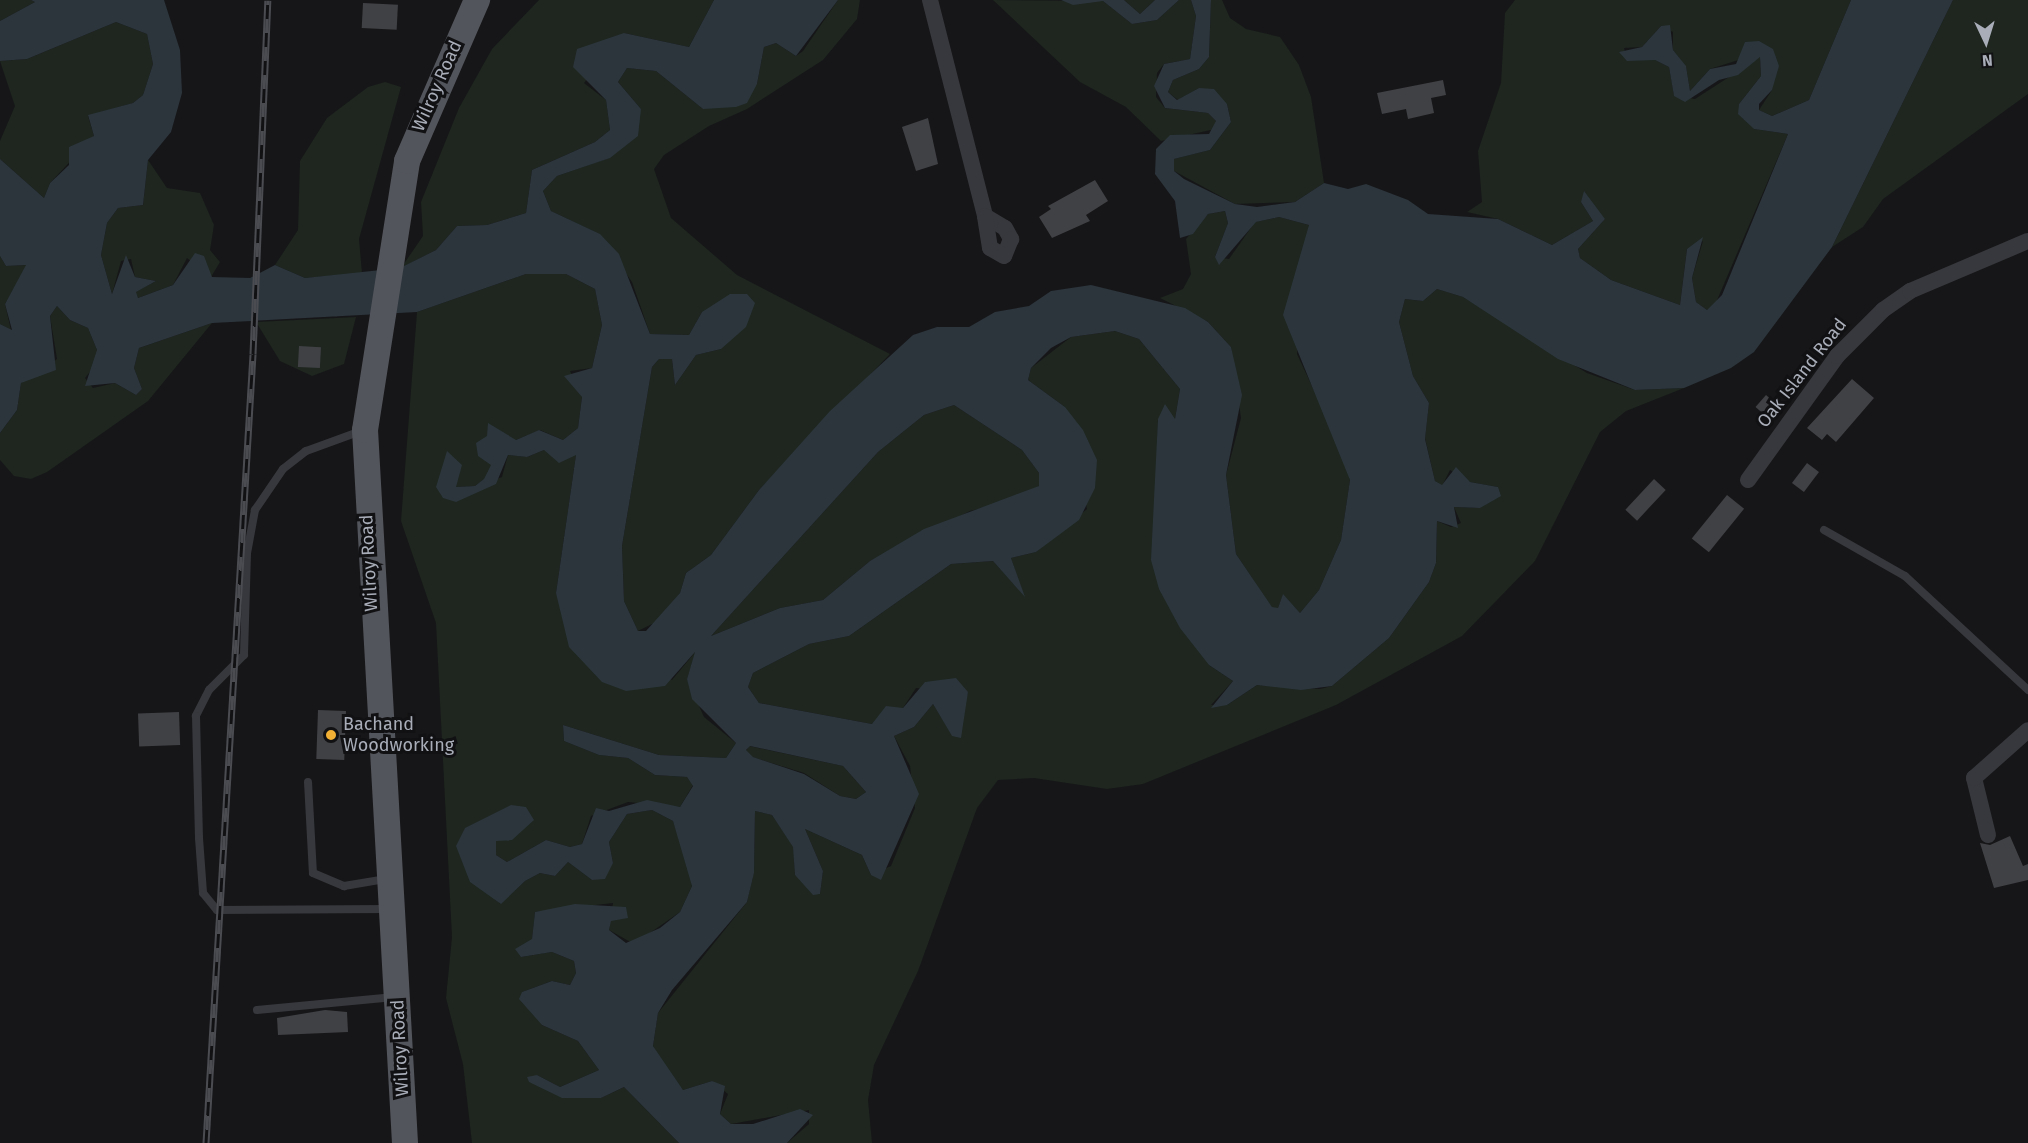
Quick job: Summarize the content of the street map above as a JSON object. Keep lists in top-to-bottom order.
{
  "streets": {
    "main road": ["Wilroy Road"],
    "street": ["Oak Island Road"]
  },
  "places": ["Bachand Woodworking"],
  "north": "bottom"
}
